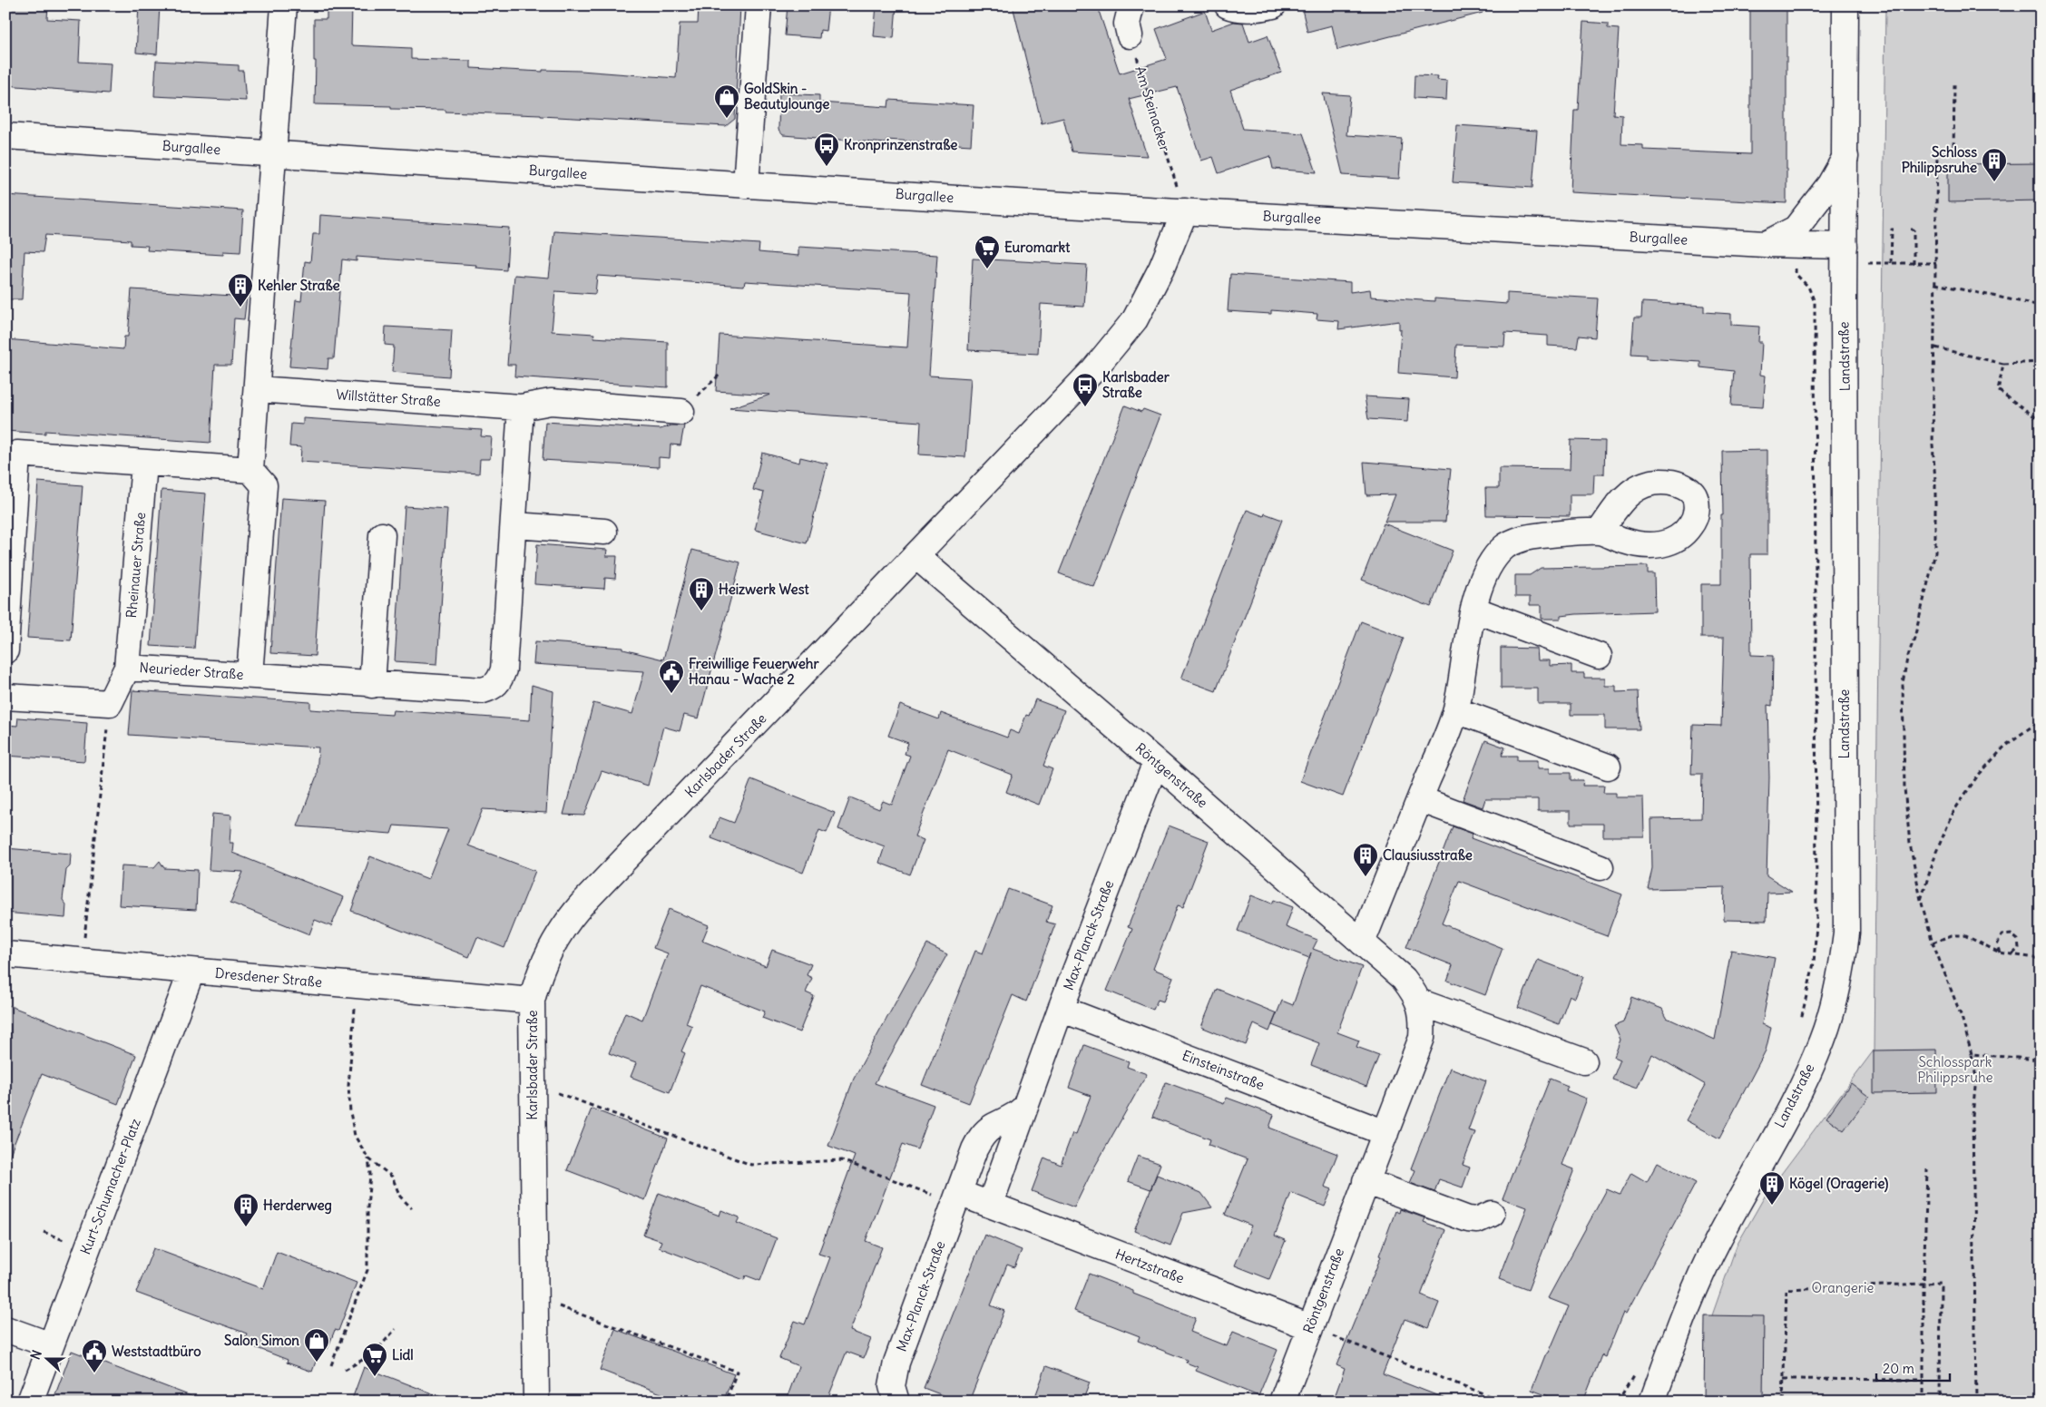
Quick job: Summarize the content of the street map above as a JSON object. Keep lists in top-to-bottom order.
{
  "streets": {
    "street": [
      "Burgallee",
      "Landstraße",
      "Willstätter Straße",
      "Rheinauer Straße",
      "Neurieder Straße",
      "Karlsbader Straße",
      "Röntgenstraße",
      "Max-Planck-Straße",
      "Dresdener Straße",
      "Einsteinstraße",
      "Kurt-Schumacher-Platz",
      "Hertzstraße"
    ],
    "path": ["Am Steinacker"]
  },
  "crossings": [
    ["Am Steinacker", "Burgallee"],
    ["Am Steinacker", "Karlsbader Straße"],
    ["Burgallee", "Landstraße"],
    ["Burgallee", "Karlsbader Straße"],
    ["Rheinauer Straße", "Neurieder Straße"],
    ["Karlsbader Straße", "Röntgenstraße"],
    ["Karlsbader Straße", "Dresdener Straße"],
    ["Röntgenstraße", "Max-Planck-Straße"],
    ["Röntgenstraße", "Einsteinstraße"],
    ["Röntgenstraße", "Hertzstraße"],
    ["Max-Planck-Straße", "Einsteinstraße"],
    ["Max-Planck-Straße", "Hertzstraße"],
    ["Dresdener Straße", "Kurt-Schumacher-Platz"]
  ],
  "parks": ["Schlosspark Philippsruhe", "Orangerie"],
  "places": {
    "shop": ["GoldSkin - Beautylounge", "Salon Simon"],
    "bus stop": ["Kronprinzenstraße", "Karlsbader Straße"],
    "building": [
      "Schloss Philippsruhe",
      "Kehler Straße",
      "Heizwerk West",
      "Clausiusstraße",
      "Kögel (Oragerie)",
      "Herderweg"
    ],
    "supermarket": ["Euromarkt", "Lidl"],
    "public building": ["Freiwillige Feuerwehr Hanau - Wache 2", "Weststadtbüro"]
  },
  "scale_bar": "20 m",
  "north": "left"
}
